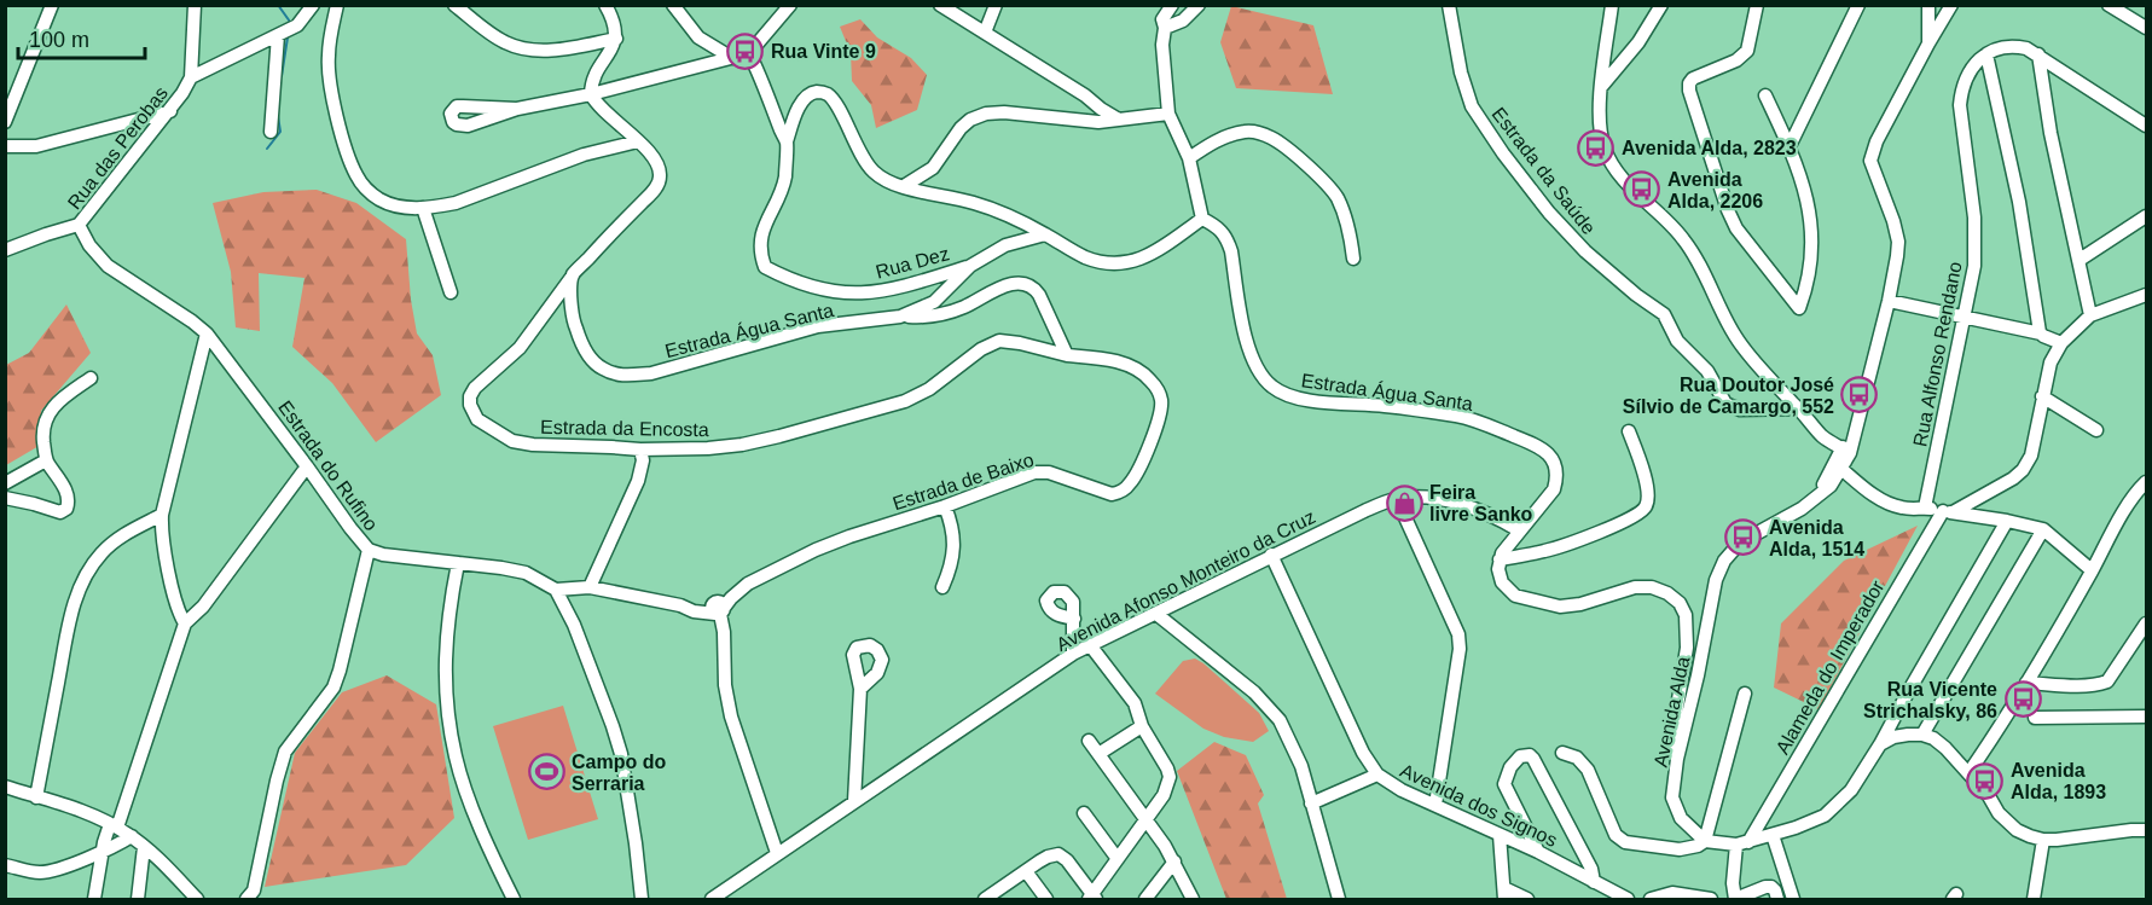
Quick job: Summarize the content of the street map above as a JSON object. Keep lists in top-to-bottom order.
{
  "streets": {
    "street": [
      "Rua das Perobas",
      "Estrada da Saúde",
      "Rua Dez",
      "Estrada Água Santa",
      "Rua Alfonso Rendano",
      "Estrada da Encosta",
      "Estrada do Rufino",
      "Estrada de Baixo",
      "Avenida Afonso Monteiro da Cruz",
      "Alameda do Imperador",
      "Avenida Alda",
      "Avenida dos Signos"
    ]
  },
  "crossings": [
    ["Rua das Perobas", "Estrada do Rufino"],
    ["Rua Dez", "Estrada Água Santa"],
    ["Estrada Água Santa", "Estrada da Encosta"],
    ["Estrada Água Santa", "Avenida Afonso Monteiro da Cruz"],
    ["Estrada da Encosta", "Estrada de Baixo"],
    ["Avenida Afonso Monteiro da Cruz", "Avenida dos Signos"]
  ],
  "places": {
    "bus stop": [
      "Rua Vinte 9",
      "Avenida Alda, 2823",
      "Avenida Alda, 2206",
      "Rua Doutor José Sílvio de Camargo, 552",
      "Avenida Alda, 1514",
      "Rua Vicente Strichalsky, 86",
      "Avenida Alda, 1893"
    ],
    "shop": ["Feira livre Sanko"],
    "sports": ["Campo do Serraria"]
  },
  "scale_bar": "100 m"
}
